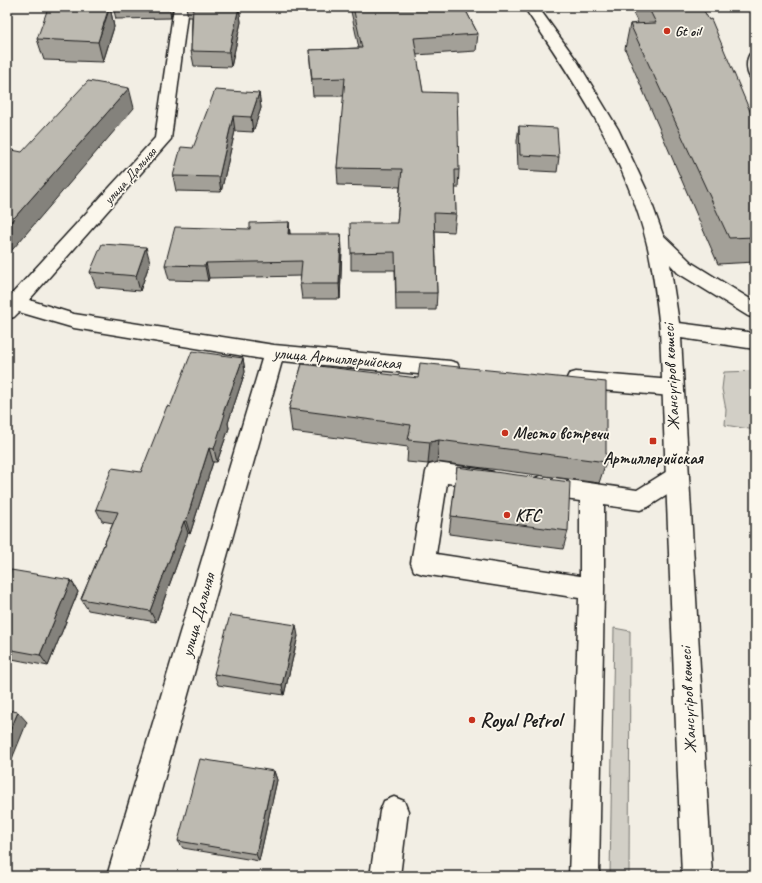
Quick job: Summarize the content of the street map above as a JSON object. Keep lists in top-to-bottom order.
{
  "streets": {
    "street": ["улица Дальняя", "улица Артиллерийская", "Жансүгіров көшесі"]
  },
  "crossings": [
    ["улица Дальняя", "улица Артиллерийская"]
  ],
  "places": {
    "other": [
      "Gt oil",
      "Место встречи",
      "KFC",
      "Royal Petrol"
    ],
    "transit": ["Артиллерийская"]
  }
}
